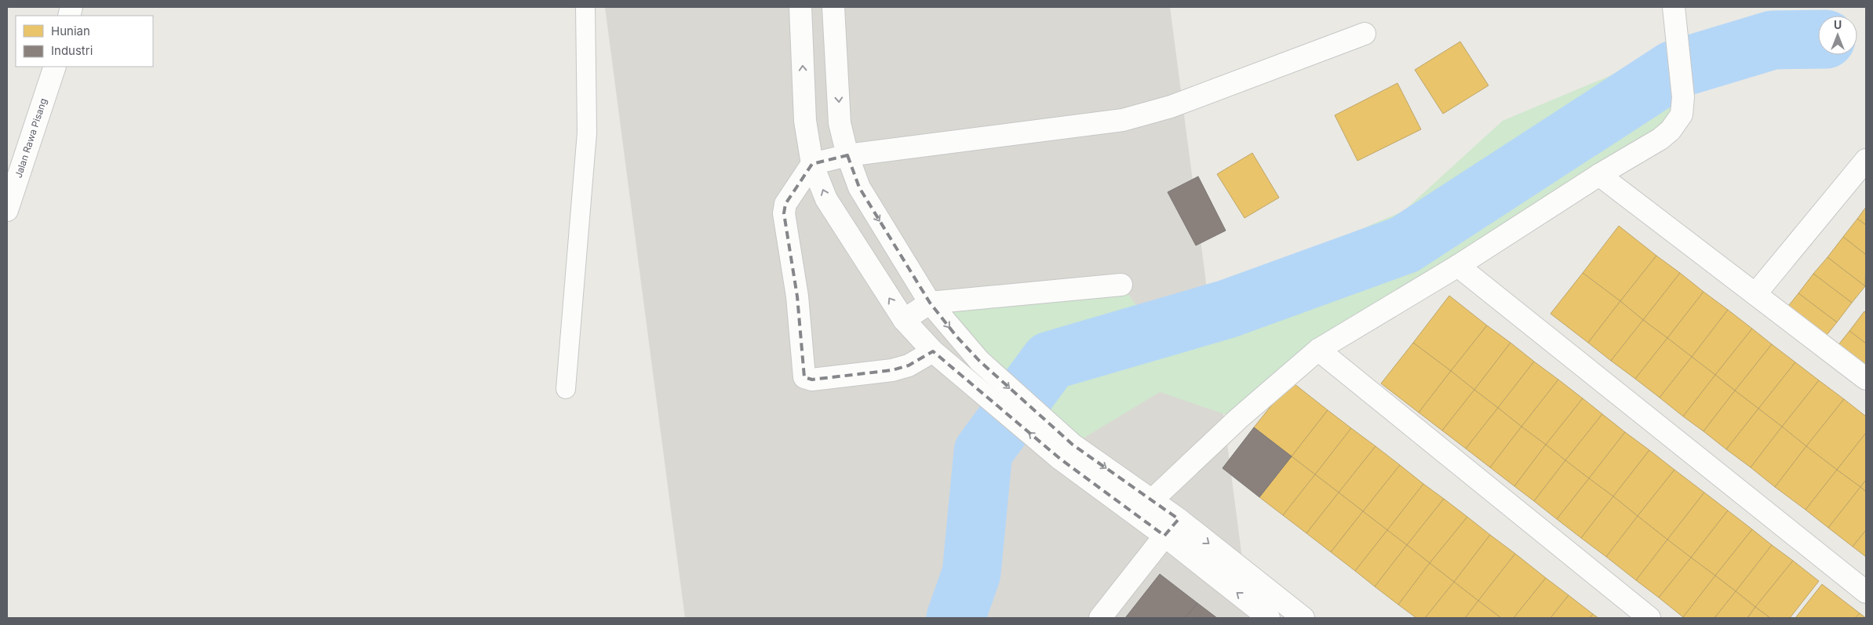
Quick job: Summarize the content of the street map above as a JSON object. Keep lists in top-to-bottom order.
{
  "streets": {
    "street": ["Jalan Rawa Pisang"]
  },
  "legend": ["Hunian", "Industri"],
  "north": "top"
}
